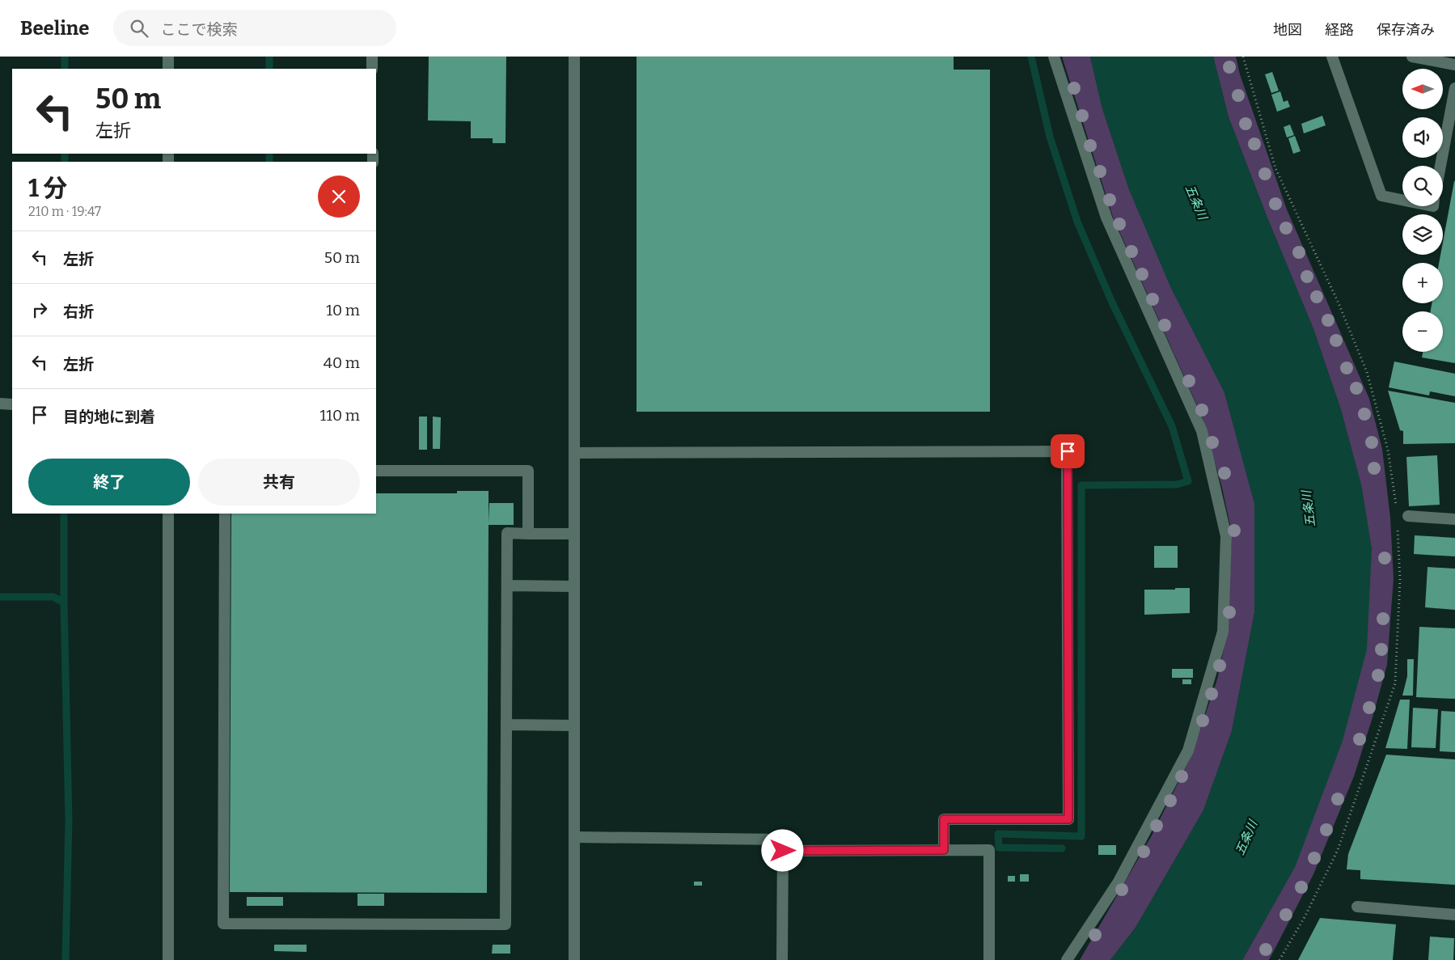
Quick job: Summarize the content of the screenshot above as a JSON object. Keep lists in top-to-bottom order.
{
  "water": ["五条川"],
  "north": "left",
  "page": {
    "header": "Beeline",
    "search": "ここで検索",
    "nav": ["地図", "経路", "保存済み"],
    "map_buttons": ["+", "−"],
    "turn": ["50 m", "左折"],
    "heading": ["1 分", "210 m · 19:47"],
    "list": [
      {
        "name": "左折",
        "value": "50 m"
      },
      {
        "name": "右折",
        "value": "10 m"
      },
      {
        "name": "左折",
        "value": "40 m"
      },
      {
        "name": "目的地に到着",
        "value": "110 m"
      }
    ],
    "buttons": ["終了", "共有"]
  }
}
